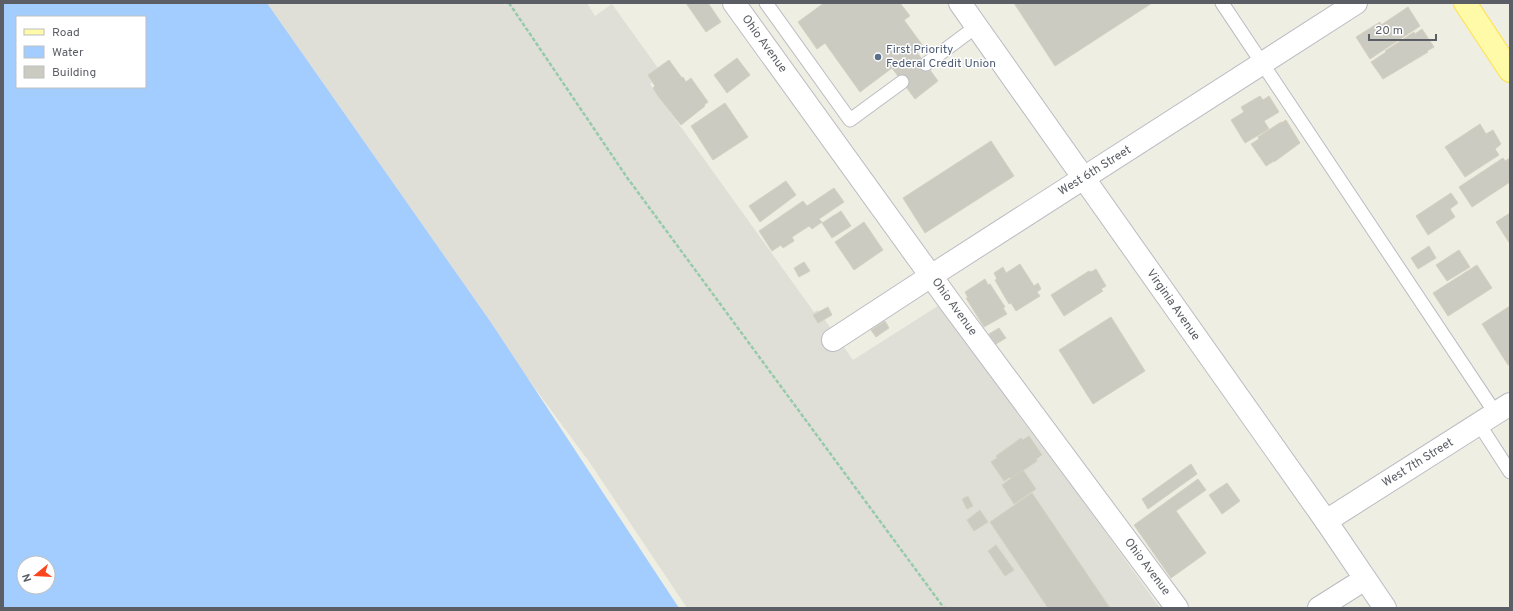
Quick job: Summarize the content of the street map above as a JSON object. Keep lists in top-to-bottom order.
{
  "streets": {
    "street": [
      "Ohio Avenue",
      "West 6th Street",
      "Virginia Avenue",
      "West 7th Street"
    ]
  },
  "crossings": [
    ["Ohio Avenue", "West 6th Street"],
    ["West 6th Street", "Virginia Avenue"],
    ["Virginia Avenue", "West 7th Street"]
  ],
  "places": ["First Priority Federal Credit Union"],
  "legend": ["Road", "Water", "Building"],
  "scale_bar": "20 m",
  "north": "left"
}
